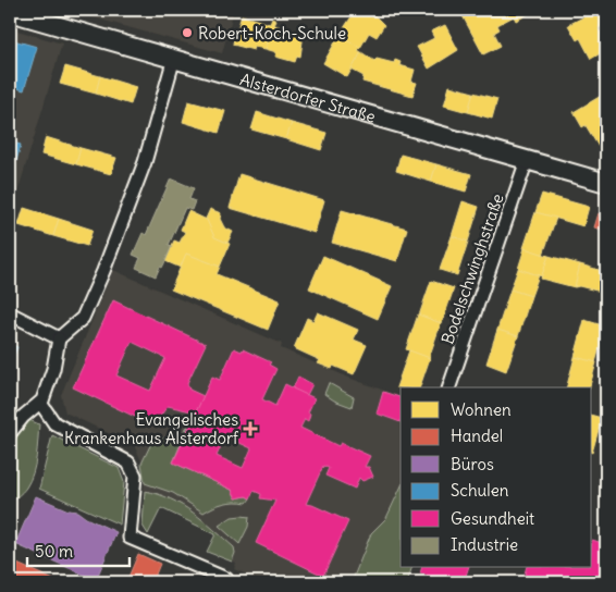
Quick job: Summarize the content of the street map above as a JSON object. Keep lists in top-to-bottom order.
{
  "streets": {
    "street": ["Alsterdorfer Straße", "Bodelschwinghstraße"]
  },
  "crossings": [
    ["Alsterdorfer Straße", "Bodelschwinghstraße"]
  ],
  "places": {
    "other": ["Robert-Koch-Schule"],
    "health": ["Evangelisches Krankenhaus Alsterdorf"]
  },
  "legend": [
    "Wohnen",
    "Handel",
    "Büros",
    "Schulen",
    "Gesundheit",
    "Industrie"
  ],
  "scale_bar": "50 m"
}
